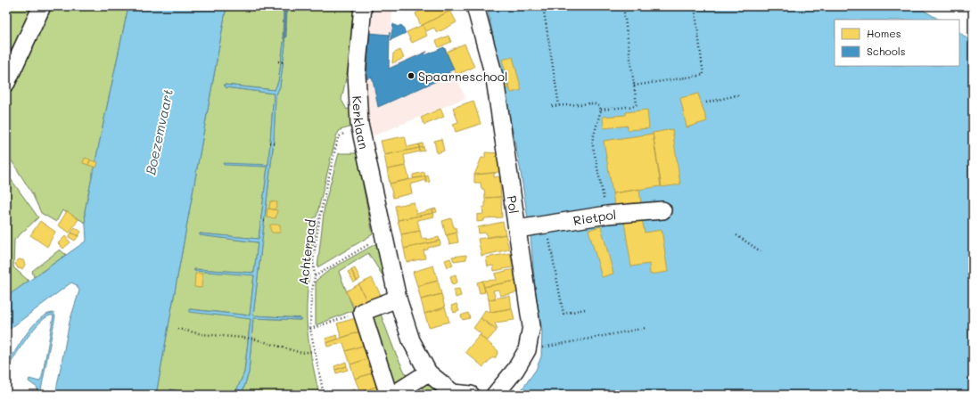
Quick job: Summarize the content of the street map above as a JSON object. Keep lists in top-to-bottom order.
{
  "streets": {
    "street": ["Kerklaan", "Pol", "Rietpol"],
    "path": ["Achterpad"]
  },
  "crossings": [
    ["Kerklaan", "Achterpad"],
    ["Pol", "Rietpol"]
  ],
  "water": ["Boezemvaart"],
  "places": ["Spaarneschool"],
  "legend": ["Homes", "Schools"]
}
